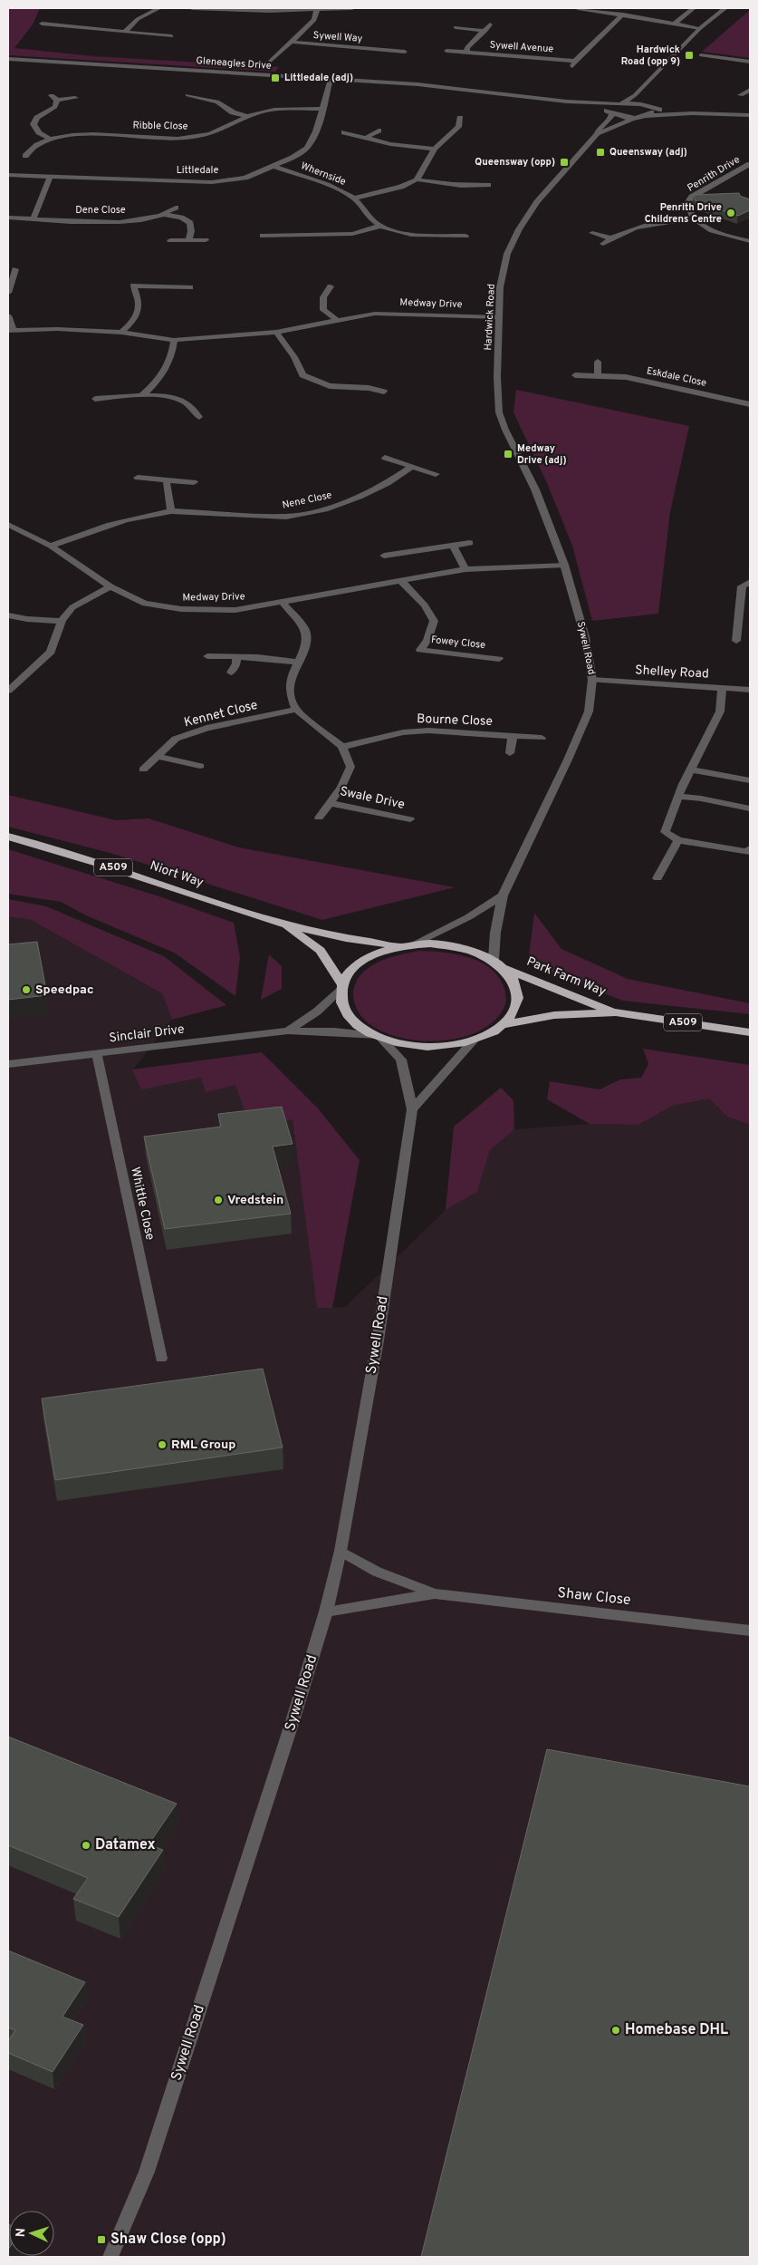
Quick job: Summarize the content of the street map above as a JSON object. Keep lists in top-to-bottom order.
{
  "streets": {
    "highway": ["A509", "Niort Way", "Park Farm Way"],
    "street": [
      "Sywell Way",
      "Sywell Avenue",
      "Gleneagles Drive",
      "Ribble Close",
      "Littledale",
      "Whernside",
      "Penrith Drive",
      "Dene Close",
      "Medway Drive",
      "Hardwick Road",
      "Eskdale Close",
      "Nene Close",
      "Fowey Close",
      "Sywell Road",
      "Shelley Road",
      "Kennet Close",
      "Bourne Close",
      "Swale Drive",
      "Sinclair Drive",
      "Whittle Close",
      "Shaw Close"
    ]
  },
  "crossings": [
    ["Gleneagles Drive", "Littledale"],
    ["Gleneagles Drive", "Hardwick Road"],
    ["Ribble Close", "Littledale"],
    ["Littledale", "Whernside"],
    ["Medway Drive", "Hardwick Road"],
    ["Medway Drive", "Nene Close"],
    ["Medway Drive", "Fowey Close"],
    ["Medway Drive", "Sywell Road"],
    ["Hardwick Road", "Sywell Road"],
    ["Sywell Road", "Shelley Road"],
    ["Sywell Road", "Niort Way"],
    ["Sywell Road", "Park Farm Way"],
    ["Sywell Road", "Sinclair Drive"],
    ["Sywell Road", "Shaw Close"],
    ["Kennet Close", "Swale Drive"],
    ["Bourne Close", "Swale Drive"],
    ["Niort Way", "Park Farm Way"],
    ["Niort Way", "Sinclair Drive"],
    ["Park Farm Way", "Sinclair Drive"],
    ["Sinclair Drive", "Whittle Close"]
  ],
  "places": {
    "transit": [
      "Hardwick Road (opp 9)",
      "Littledale (adj)",
      "Queensway (adj)",
      "Queensway (opp)",
      "Medway Drive (adj)",
      "Shaw Close (opp)"
    ],
    "other": [
      "Penrith Drive Childrens Centre",
      "Speedpac",
      "Vredstein",
      "RML Group",
      "Datamex",
      "Homebase DHL"
    ]
  },
  "north": "left"
}
